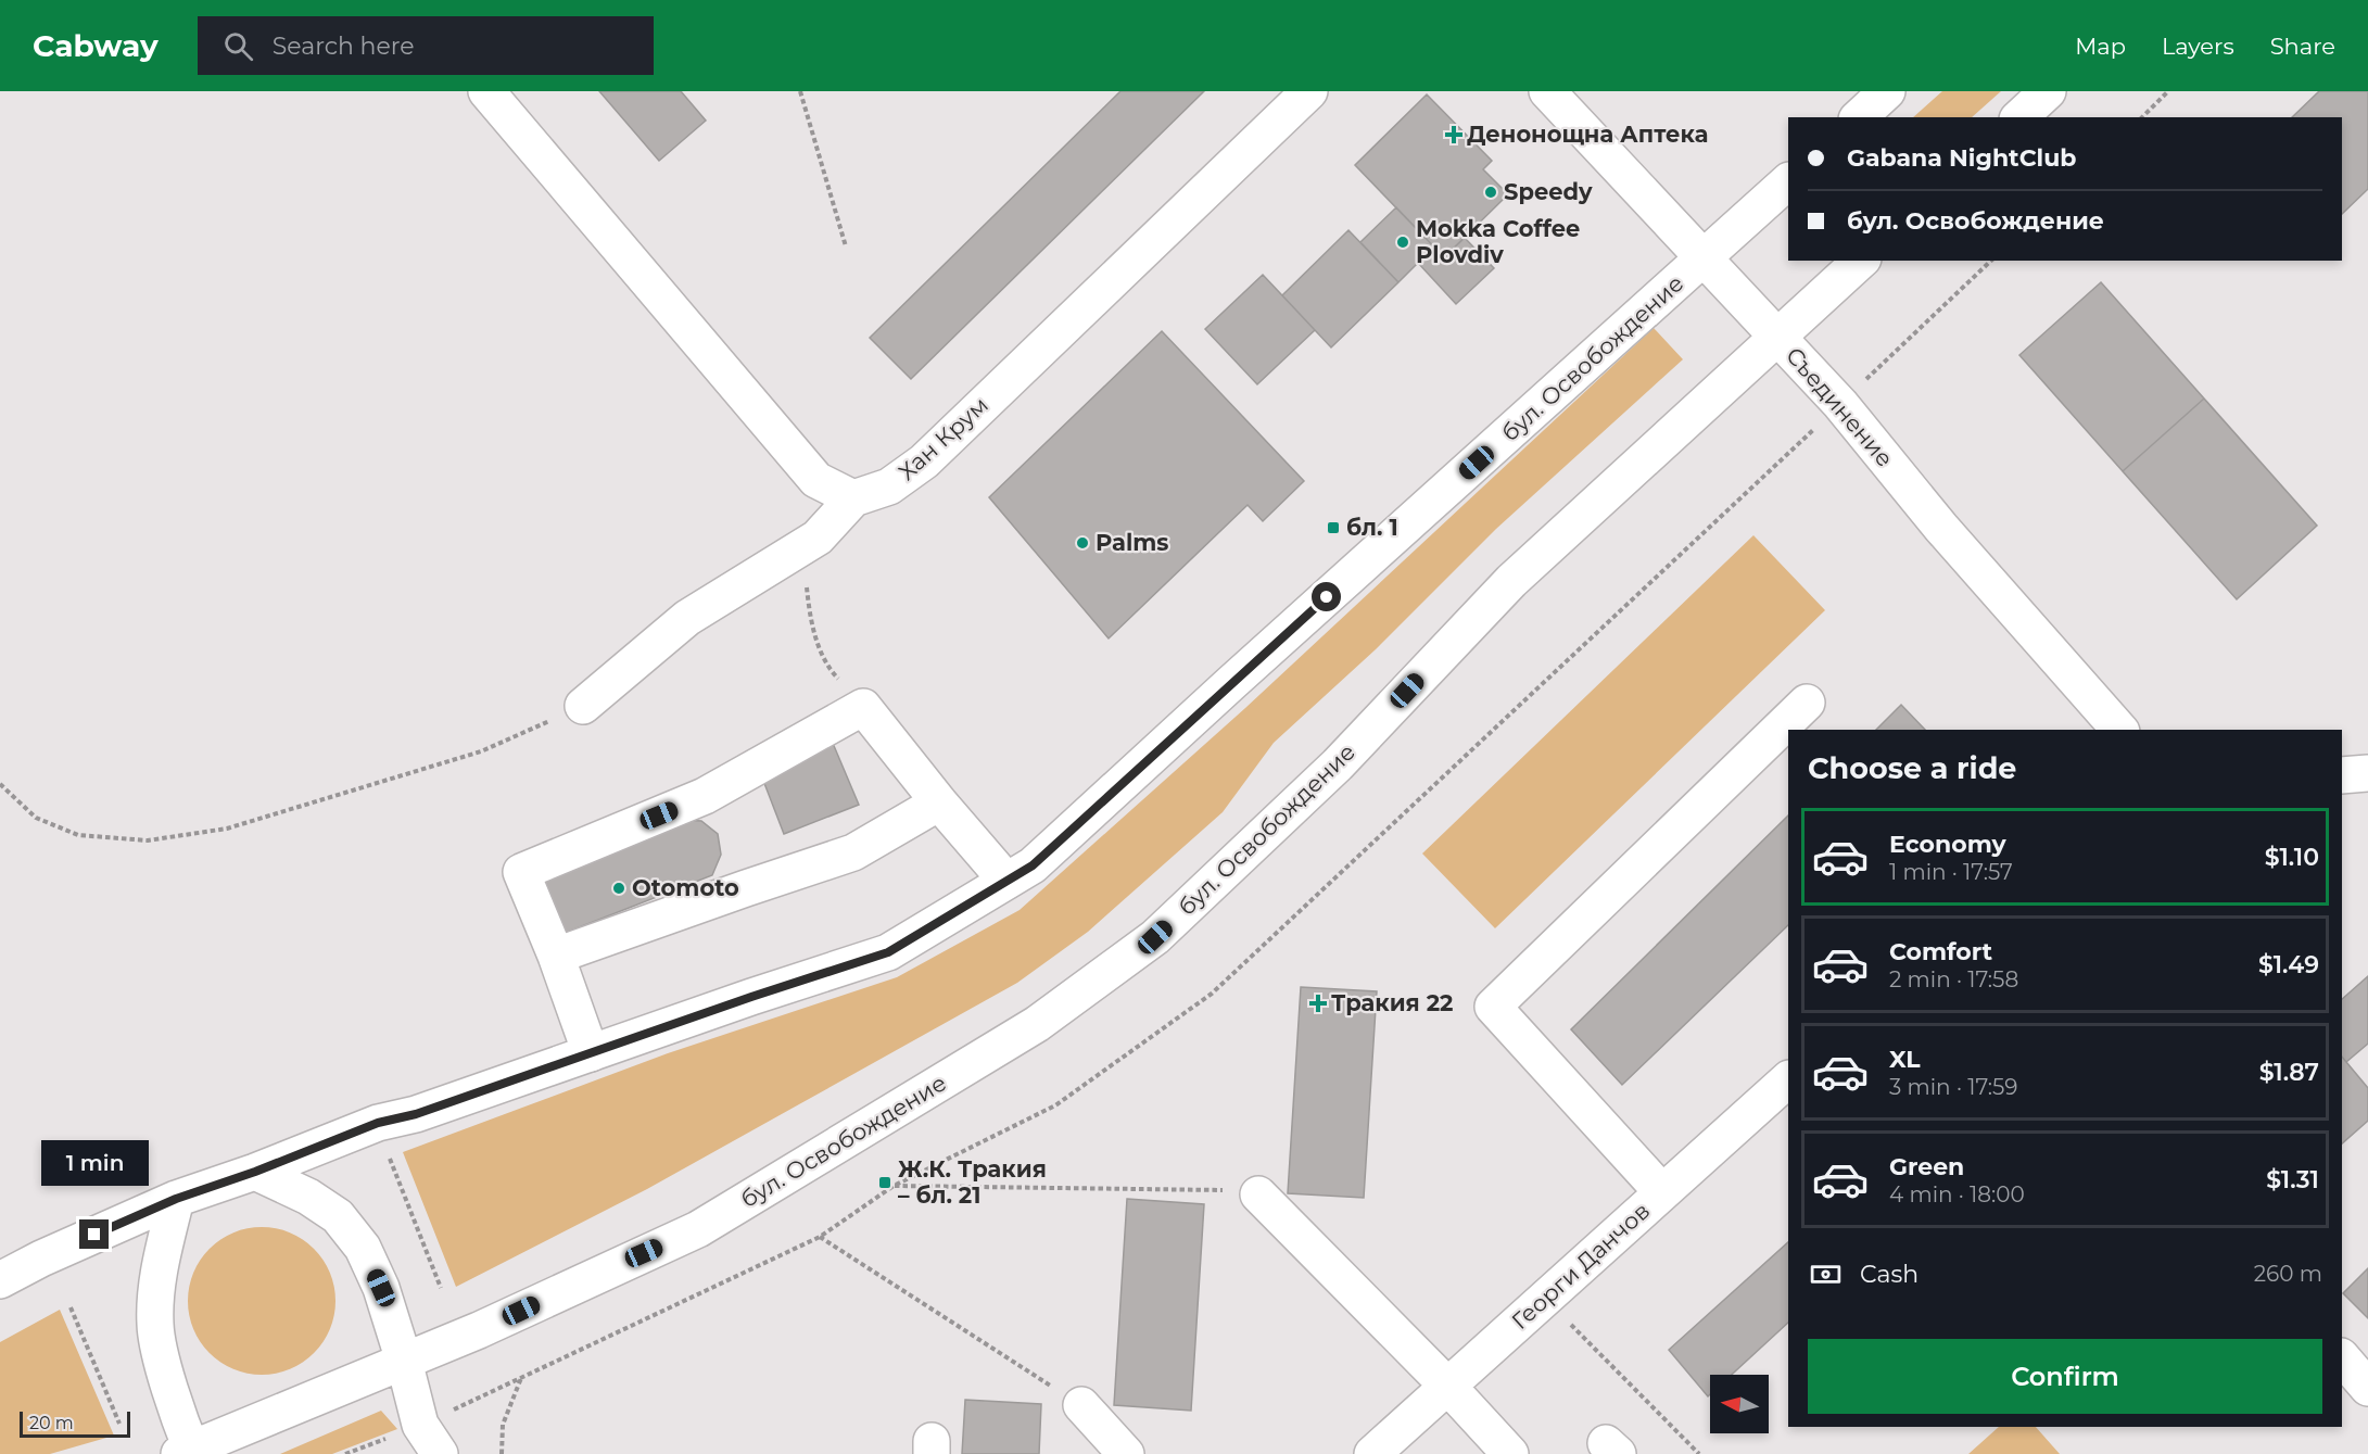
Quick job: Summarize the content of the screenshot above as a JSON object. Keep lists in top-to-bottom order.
{
  "streets": {
    "main road": [
      "бул. Освобождение",
      "Съединение",
      "Хан Крум",
      "Георги Данчов"
    ]
  },
  "crossings": [
    ["бул. Освобождение", "Съединение"]
  ],
  "places": {
    "health": ["Денонощна Аптека", "Тракия 22"],
    "other": [
      "Speedy",
      "Mokka Coffee Plovdiv",
      "Palms",
      "Otomoto"
    ],
    "transit": ["бл. 1", "Ж.К. Тракия – бл. 21"]
  },
  "scale_bar": "20 m",
  "north": "left",
  "page": {
    "header": "Cabway",
    "search": "Search here",
    "nav": ["Map", "Layers", "Share"],
    "banner": ["Gabana NightClub", "бул. Освобождение"],
    "heading": "Choose a ride",
    "list": [
      {
        "name": "Economy",
        "note": "1 min · 17:57",
        "value": "$1.10"
      },
      {
        "name": "Comfort",
        "note": "2 min · 17:58",
        "value": "$1.49"
      },
      {
        "name": "XL",
        "note": "3 min · 17:59",
        "value": "$1.87"
      },
      {
        "name": "Green",
        "note": "4 min · 18:00",
        "value": "$1.31"
      }
    ],
    "bubble": "1 min",
    "pay": ["Cash", "260 m"],
    "buttons": "Confirm",
    "scale": "20 m"
  }
}
